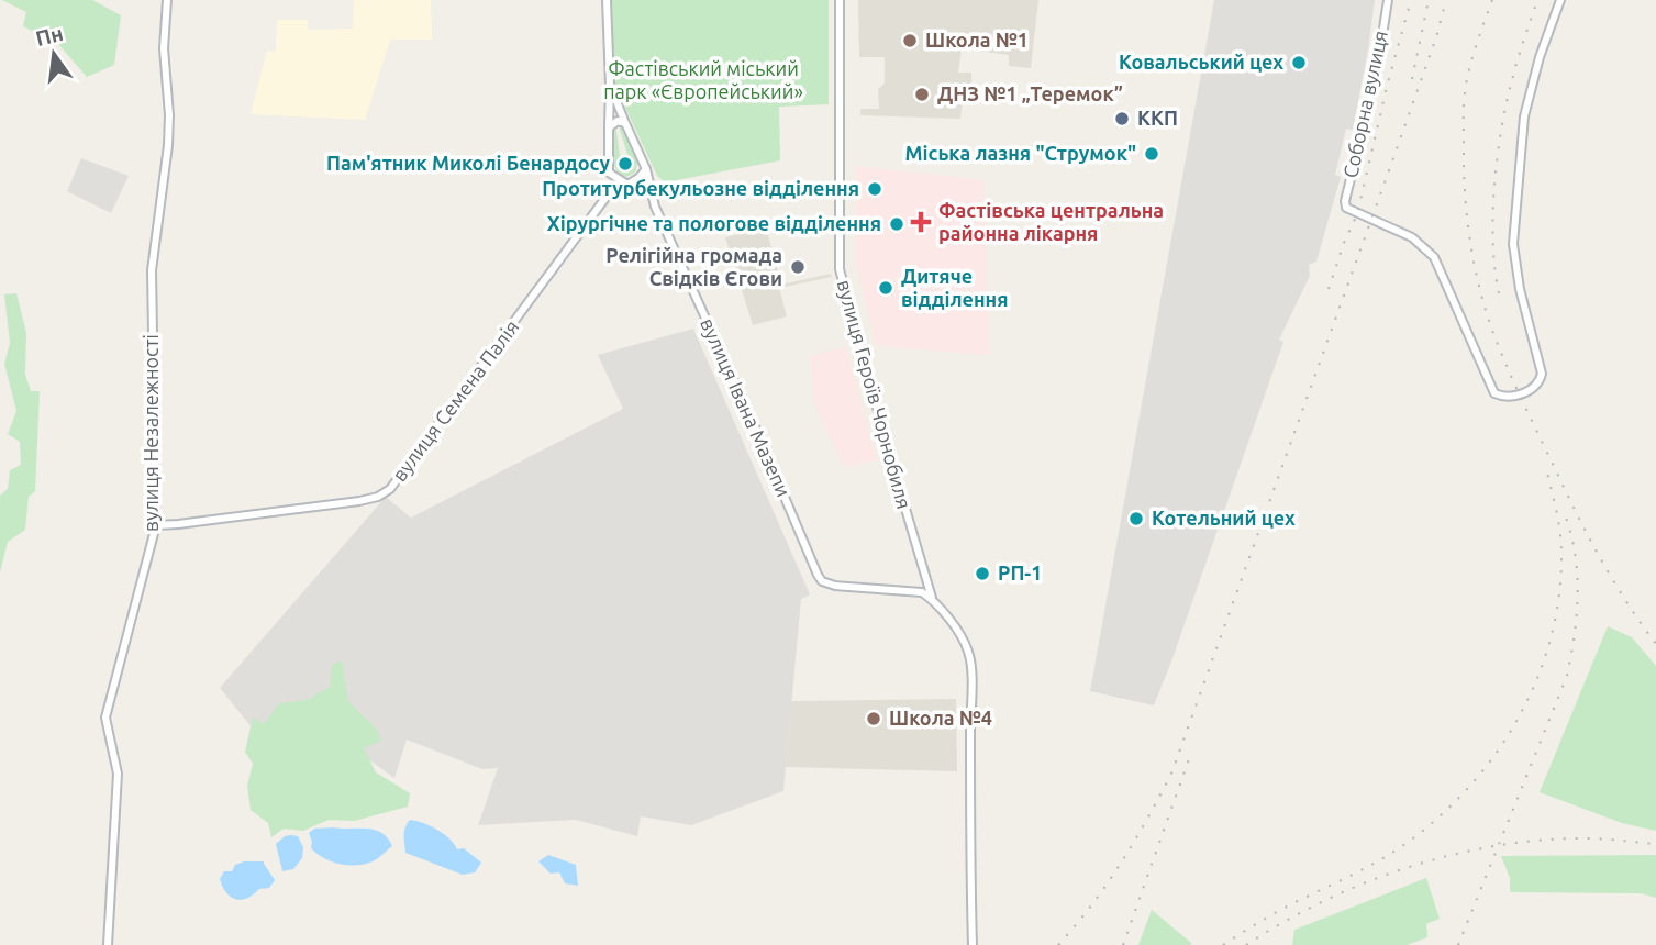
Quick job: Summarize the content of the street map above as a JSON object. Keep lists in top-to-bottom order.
{
  "streets": {
    "street": [
      "Соборна вулиця",
      "вулиця Героїв Чорнобиля",
      "вулиця Семена Палія",
      "вулиця Івана Мазепи",
      "вулиця Незалежності"
    ]
  },
  "crossings": [
    ["вулиця Героїв Чорнобиля", "вулиця Івана Мазепи"],
    ["вулиця Семена Палія", "вулиця Івана Мазепи"],
    ["вулиця Семена Палія", "вулиця Незалежності"]
  ],
  "parks": ["Фастівський міський парк «Європейський»"],
  "places": {
    "other": [
      "Школа №1",
      "Ковальський цех",
      "ДНЗ №1 „Теремок”",
      "ККП",
      "Міська лазня \"Струмок\"",
      "Пам'ятник Миколі Бенардосу",
      "Протитурбекульозне відділення",
      "Хірургічне та пологове відділення",
      "Релігійна громада Свідків Єгови",
      "Дитяче відділення",
      "Котельний цех",
      "РП-1",
      "Школа №4"
    ],
    "health": ["Фастівська центральна районна лікарня"]
  },
  "north": "top"
}
